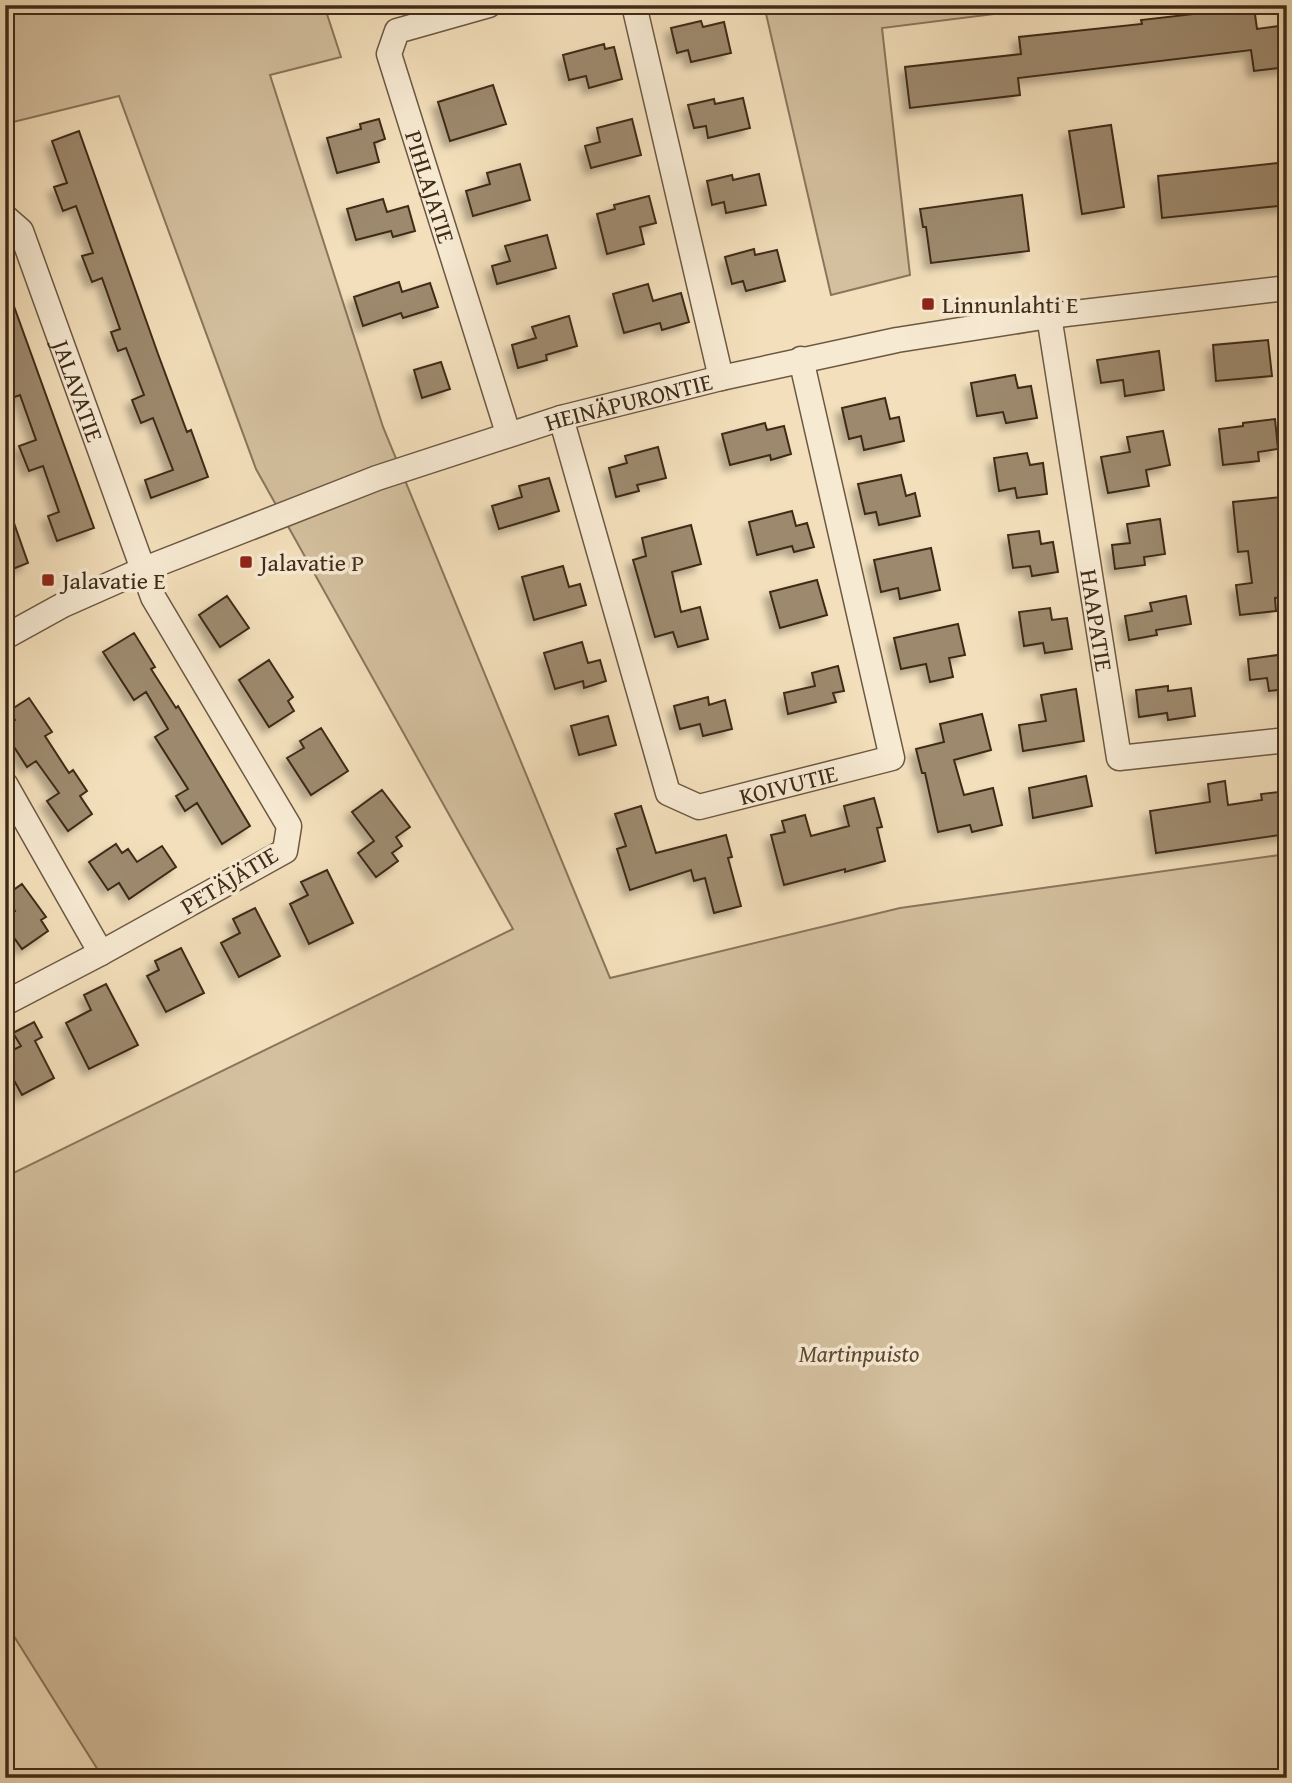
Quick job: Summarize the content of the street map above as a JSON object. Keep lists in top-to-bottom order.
{
  "streets": {
    "street": [
      "PIHLAJATIE",
      "JALAVATIE",
      "HEINÄPURONTIE",
      "HAAPATIE",
      "KOIVUTIE",
      "PETÄJÄTIE"
    ]
  },
  "crossings": [
    ["PIHLAJATIE", "HEINÄPURONTIE"],
    ["JALAVATIE", "HEINÄPURONTIE"],
    ["JALAVATIE", "PETÄJÄTIE"],
    ["HEINÄPURONTIE", "HAAPATIE"],
    ["HEINÄPURONTIE", "KOIVUTIE"],
    ["HEINÄPURONTIE", "PETÄJÄTIE"]
  ],
  "parks": ["Martinpuisto"],
  "places": {
    "transit": ["Linnunlahti E", "Jalavatie P", "Jalavatie E"]
  }
}
